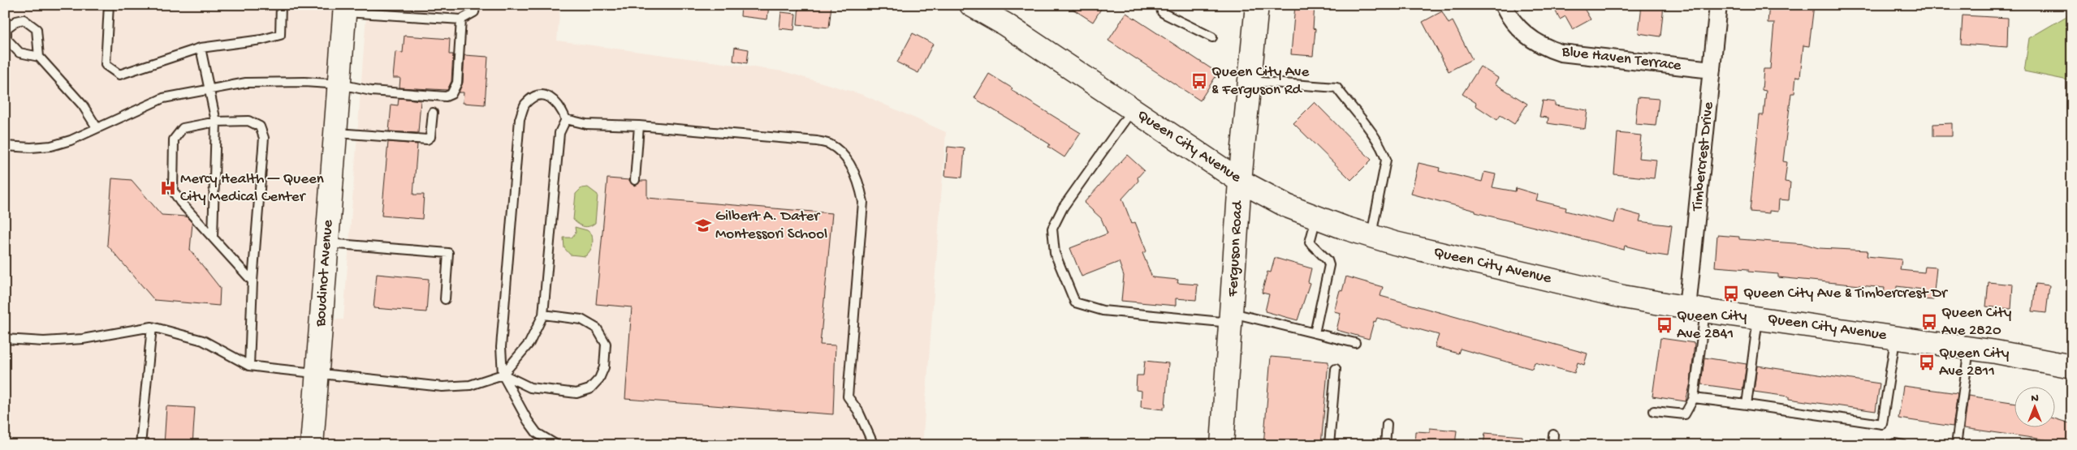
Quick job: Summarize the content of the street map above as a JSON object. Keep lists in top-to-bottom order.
{
  "streets": {
    "main road": ["Queen City Avenue", "Ferguson Road", "Boudinot Avenue"],
    "street": ["Blue Haven Terrace", "Timbercrest Drive"]
  },
  "crossings": [
    ["Blue Haven Terrace", "Timbercrest Drive"],
    ["Queen City Avenue", "Timbercrest Drive"],
    ["Queen City Avenue", "Ferguson Road"]
  ],
  "places": {
    "bus stop": [
      "Queen City Ave & Ferguson Rd",
      "Queen City Ave & Timbercrest Dr",
      "Queen City Ave 2820",
      "Queen City Ave 2841",
      "Queen City Ave 2811"
    ],
    "hospital": ["Mercy Health — Queen City Medical Center"],
    "school or university": ["Gilbert A. Dater Montessori School"]
  },
  "north": "top"
}
